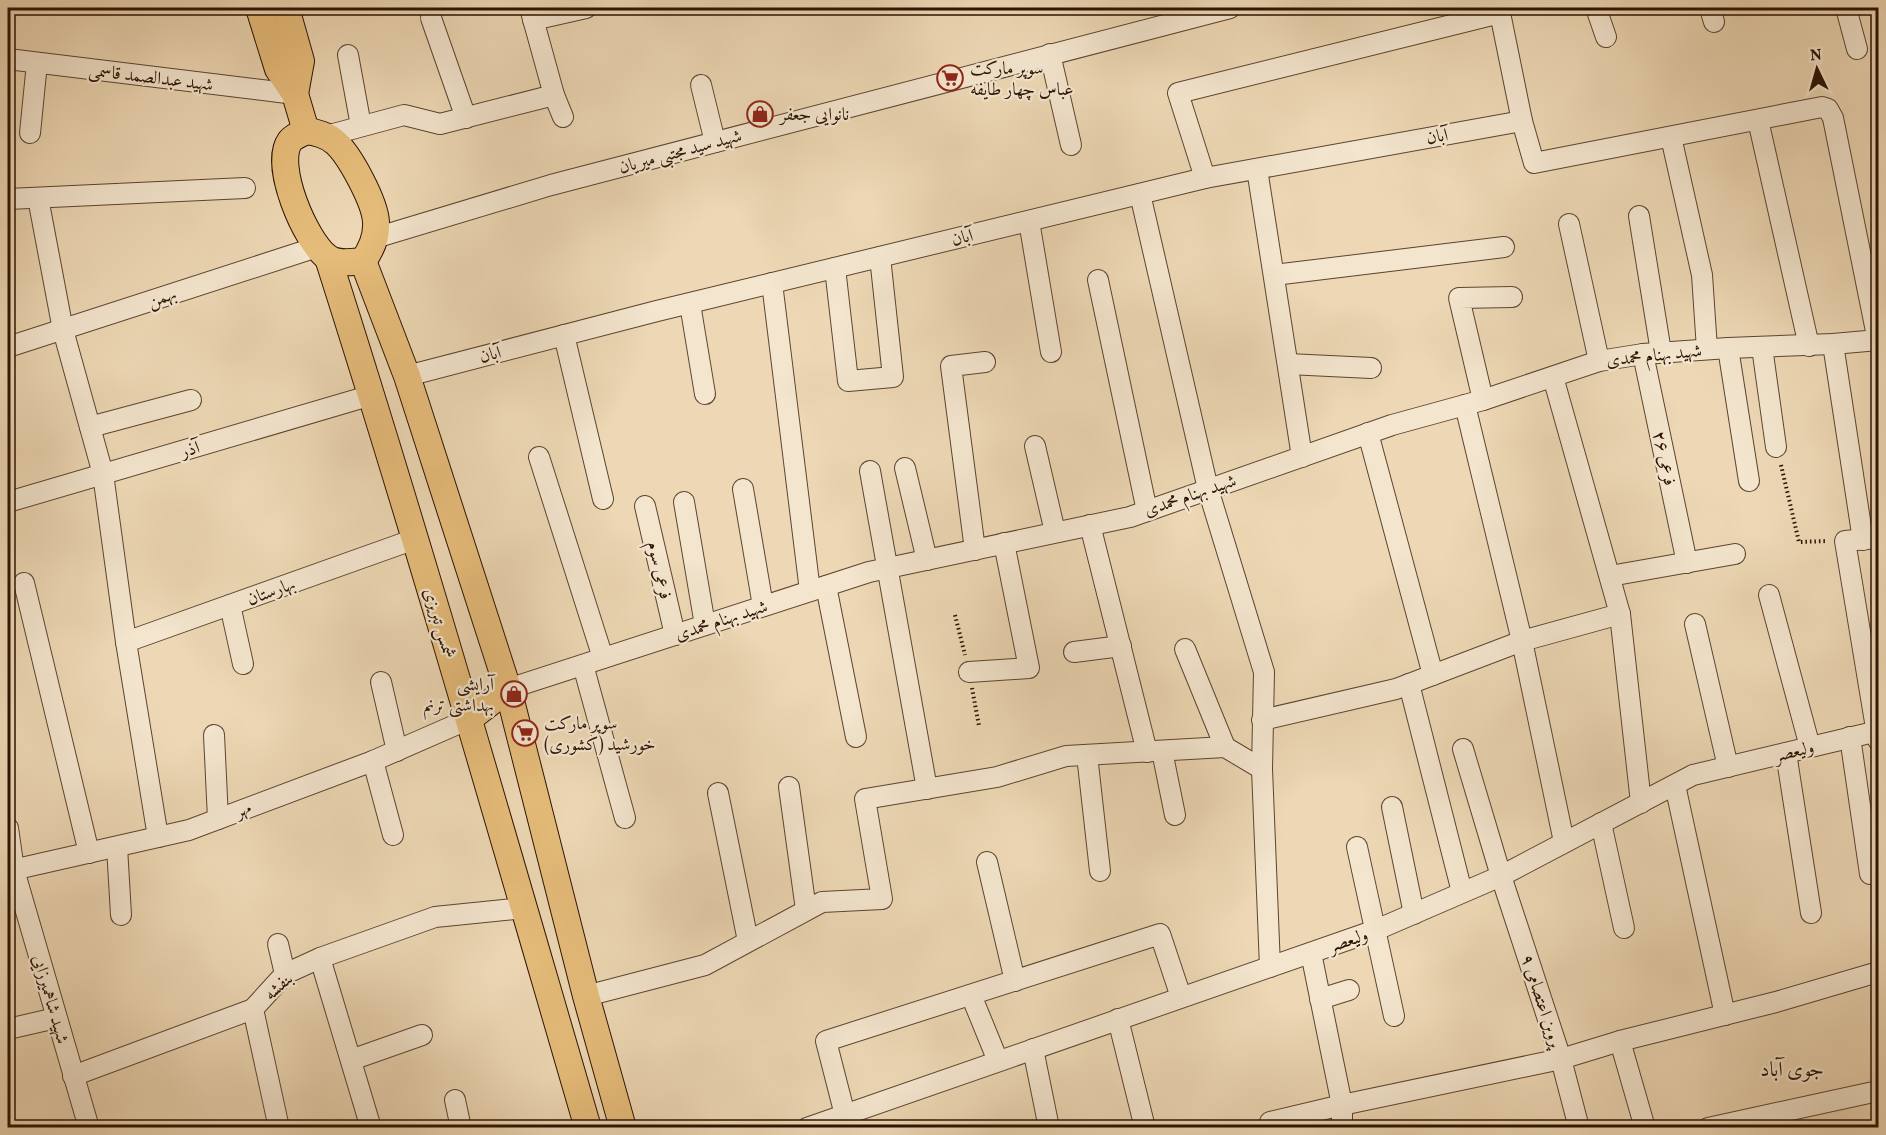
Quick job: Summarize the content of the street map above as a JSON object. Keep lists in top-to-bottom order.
{
  "streets": {
    "main road": ["شمس تبریزی"],
    "street": [
      "شهید عبدالصمد قاسمی",
      "آبان",
      "شهید سید مجتبی میریان",
      "بهمن",
      "شهید بهنام محمدی",
      "آذر",
      "فرعی ۲۶",
      "فرعی سوم",
      "بهارستان",
      "ولیعصر",
      "مهر",
      "بنفشه",
      "شهید شاهمیرزایی",
      "پروین اعتصامی ۹"
    ]
  },
  "crossings": [
    ["بهمن", "شمس تبریزی"],
    ["شهید بهنام محمدی", "فرعی ۲۶"],
    ["شهید بهنام محمدی", "فرعی سوم"],
    ["آذر", "شمس تبریزی"],
    ["بهارستان", "شمس تبریزی"],
    ["شمس تبریزی", "مهر"],
    ["شمس تبریزی", "بنفشه"],
    ["ولیعصر", "پروین اعتصامی ۹"],
    ["مهر", "شهید شاهمیرزایی"],
    ["بنفشه", "شهید شاهمیرزایی"]
  ],
  "districts": ["جوی آباد"],
  "places": {
    "supermarket": ["سوپر مارکت عباس چهار طایفه", "سوپر مارکت خورشید (کشوری)"],
    "shop": ["نانوایی جعفر", "آرایشی بهداشتی ترنم"]
  },
  "north": "top"
}
